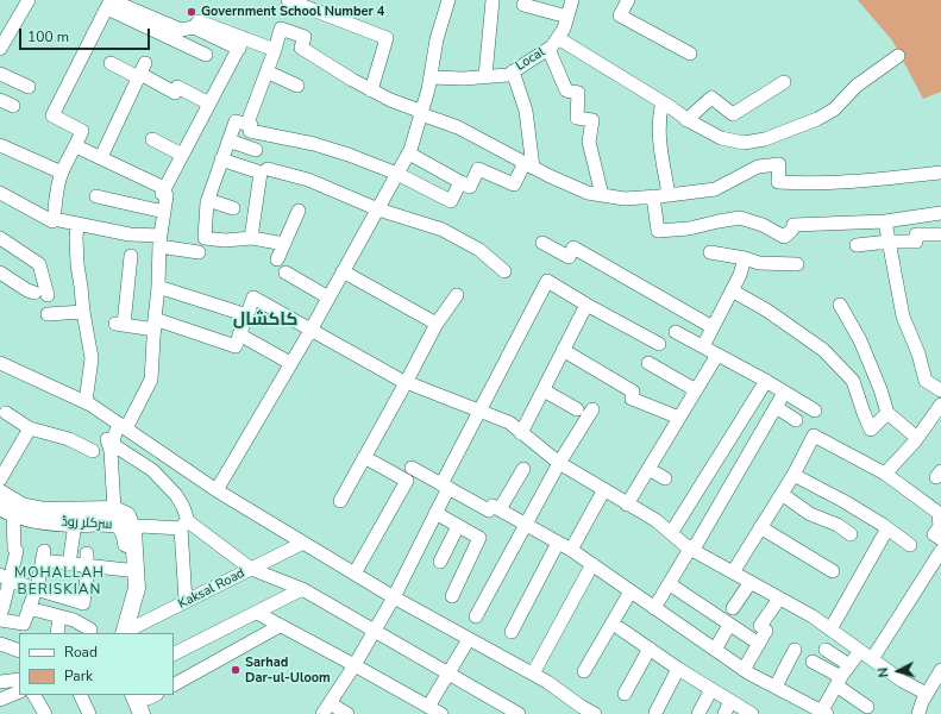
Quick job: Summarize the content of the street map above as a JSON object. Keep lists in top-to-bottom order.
{
  "streets": {
    "main road": ["سرکلر روڈ"],
    "street": ["Local", "Kaksal Road"]
  },
  "districts": ["کاکشال", "MOHALLAH BERISKIAN"],
  "places": ["Government School Number 4", "Sarhad Dar-ul-Uloom"],
  "legend": ["Road", "Park"],
  "scale_bar": "100 m",
  "north": "left"
}
